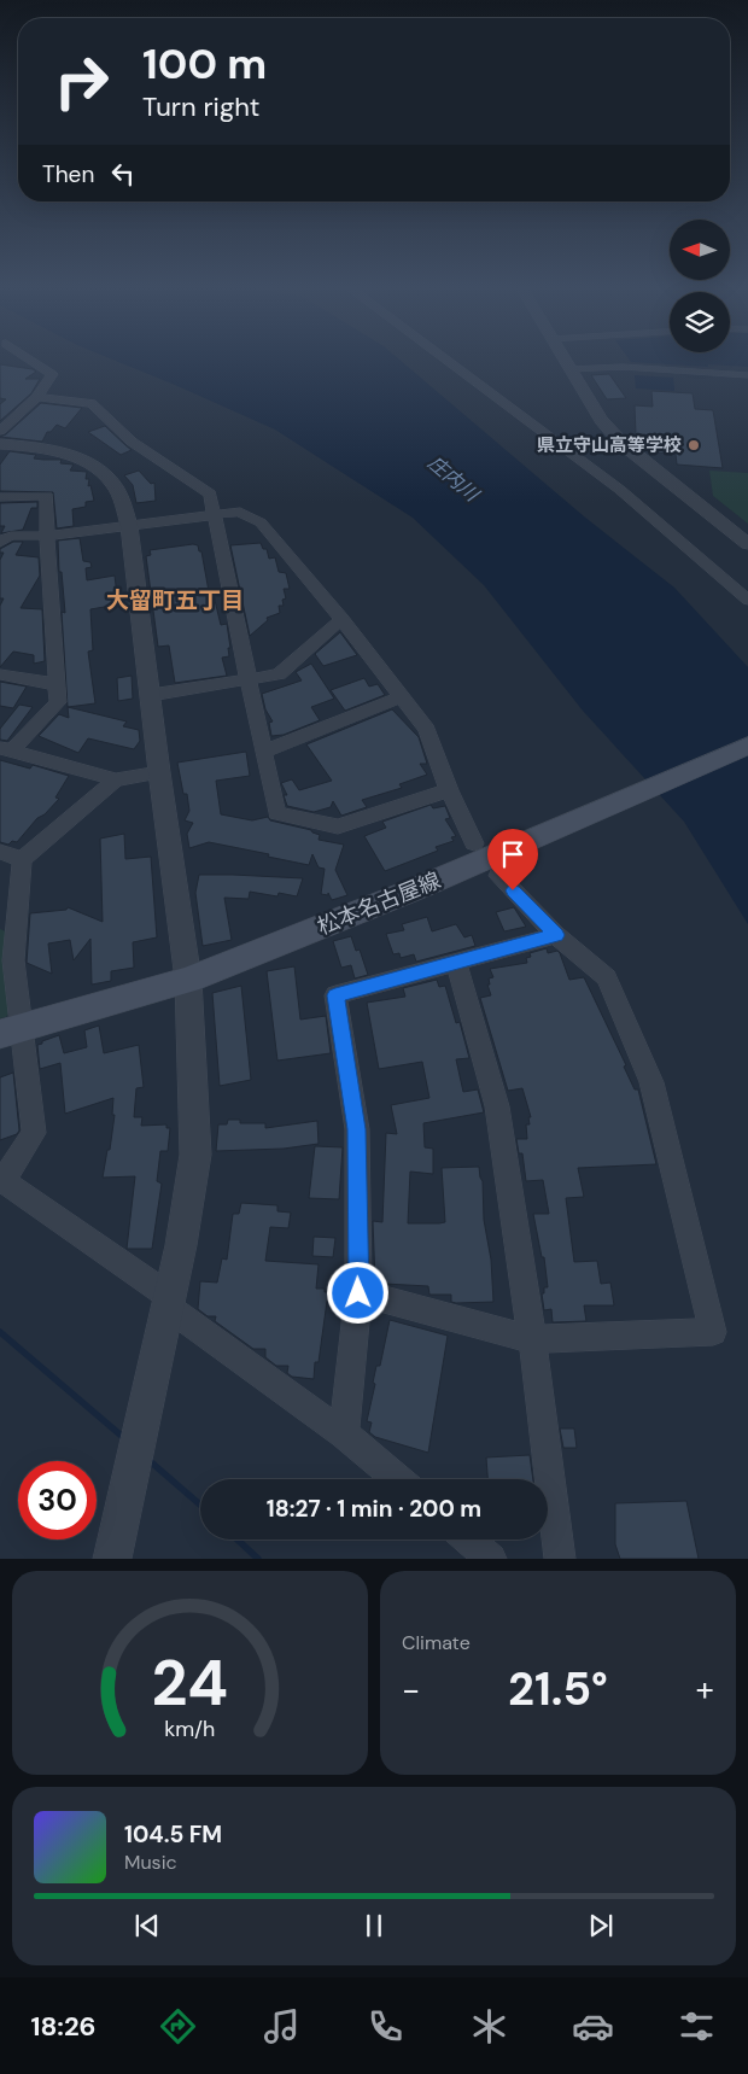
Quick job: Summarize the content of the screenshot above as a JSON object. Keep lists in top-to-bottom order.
{
  "streets": {
    "main road": ["松本名古屋線"]
  },
  "districts": ["大留町五丁目"],
  "water": ["庄内川"],
  "places": ["県立守山高等学校"],
  "north": "left",
  "page": {
    "turn": ["100 m", "Turn right"],
    "then": "Then",
    "limit": "30",
    "trip": "18:27 · 1 min · 200 m",
    "tile": "Climate",
    "heat": ["−", "21.5°", "+"],
    "song": ["104.5 FM", "Music"],
    "tabs": "18:26",
    "gauge": ["24", "km/h"]
  }
}
